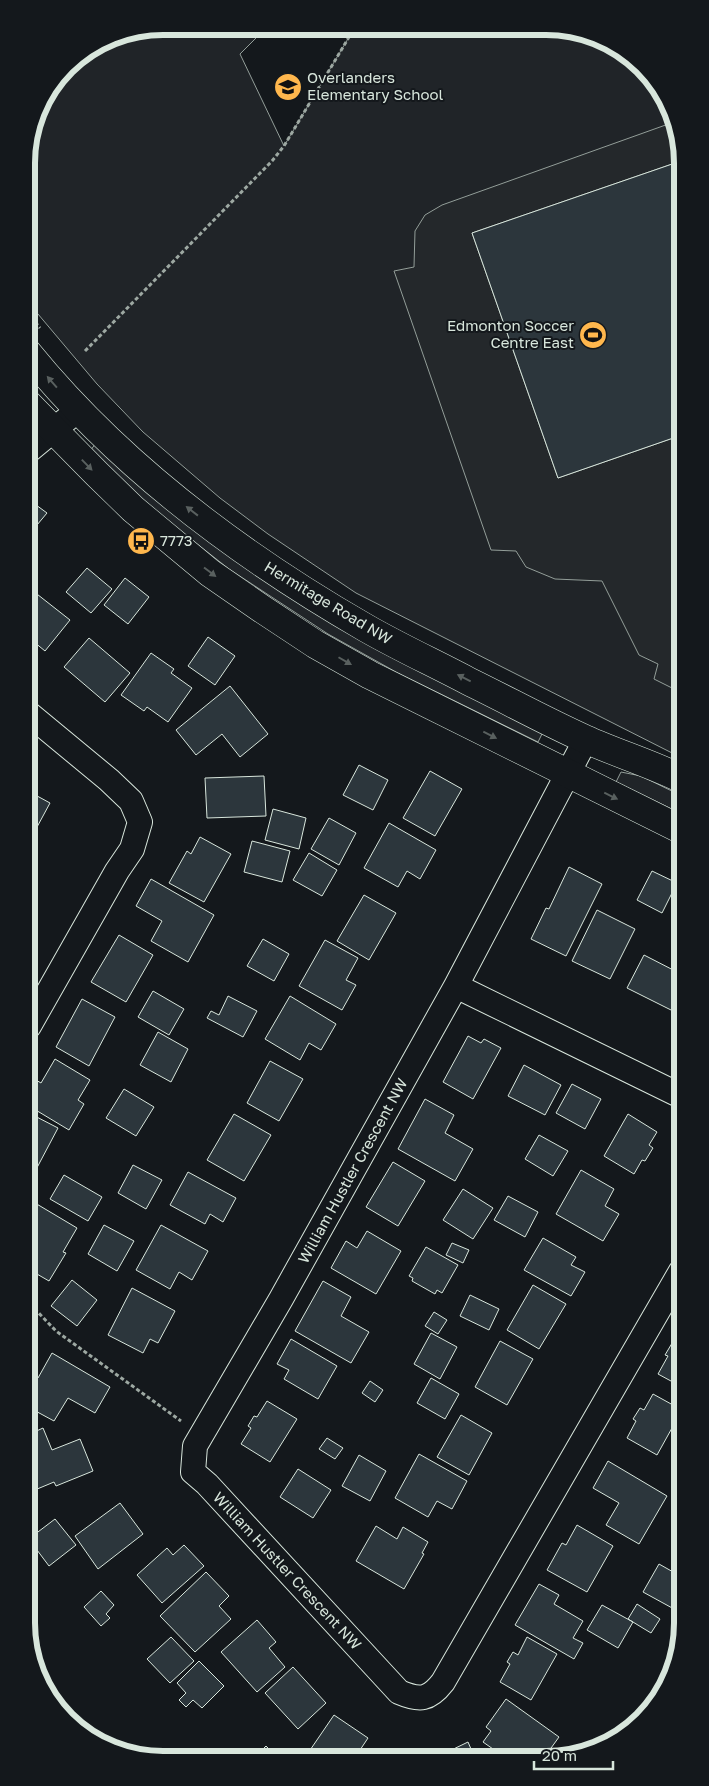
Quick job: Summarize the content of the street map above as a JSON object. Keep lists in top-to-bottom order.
{
  "streets": {
    "street": ["Hermitage Road NW", "William Hustler Crescent NW"]
  },
  "crossings": [
    ["Hermitage Road NW", "William Hustler Crescent NW"]
  ],
  "places": {
    "school or university": ["Overlanders Elementary School"],
    "sports": ["Edmonton Soccer Centre East"],
    "bus stop": ["7773"]
  },
  "scale_bar": "20 m"
}
